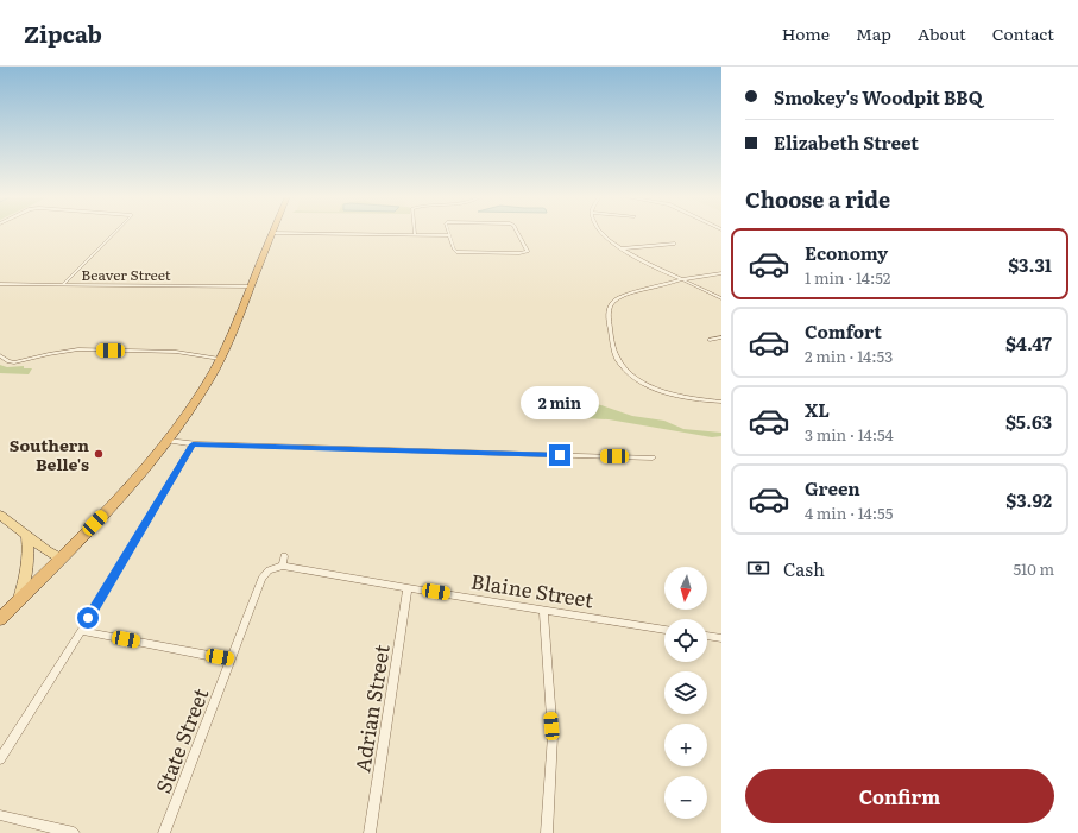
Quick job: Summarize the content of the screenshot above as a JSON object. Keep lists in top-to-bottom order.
{
  "streets": {
    "street": [
      "Beaver Street",
      "Blaine Street",
      "Adrian Street",
      "State Street"
    ]
  },
  "crossings": [
    ["Blaine Street", "Adrian Street"],
    ["Blaine Street", "State Street"]
  ],
  "places": ["Southern Belle's"],
  "north": "bottom",
  "page": {
    "header": "Zipcab",
    "nav": [
      "Home",
      "Map",
      "About",
      "Contact"
    ],
    "banner": ["Smokey's Woodpit BBQ", "Elizabeth Street"],
    "heading": "Choose a ride",
    "list": [
      {
        "name": "Economy",
        "note": "1 min · 14:52",
        "value": "$3.31"
      },
      {
        "name": "Comfort",
        "note": "2 min · 14:53",
        "value": "$4.47"
      },
      {
        "name": "XL",
        "note": "3 min · 14:54",
        "value": "$5.63"
      },
      {
        "name": "Green",
        "note": "4 min · 14:55",
        "value": "$3.92"
      }
    ],
    "bubble": "2 min",
    "pay": ["Cash", "510 m"],
    "map_buttons": ["+", "−"],
    "buttons": "Confirm"
  }
}
